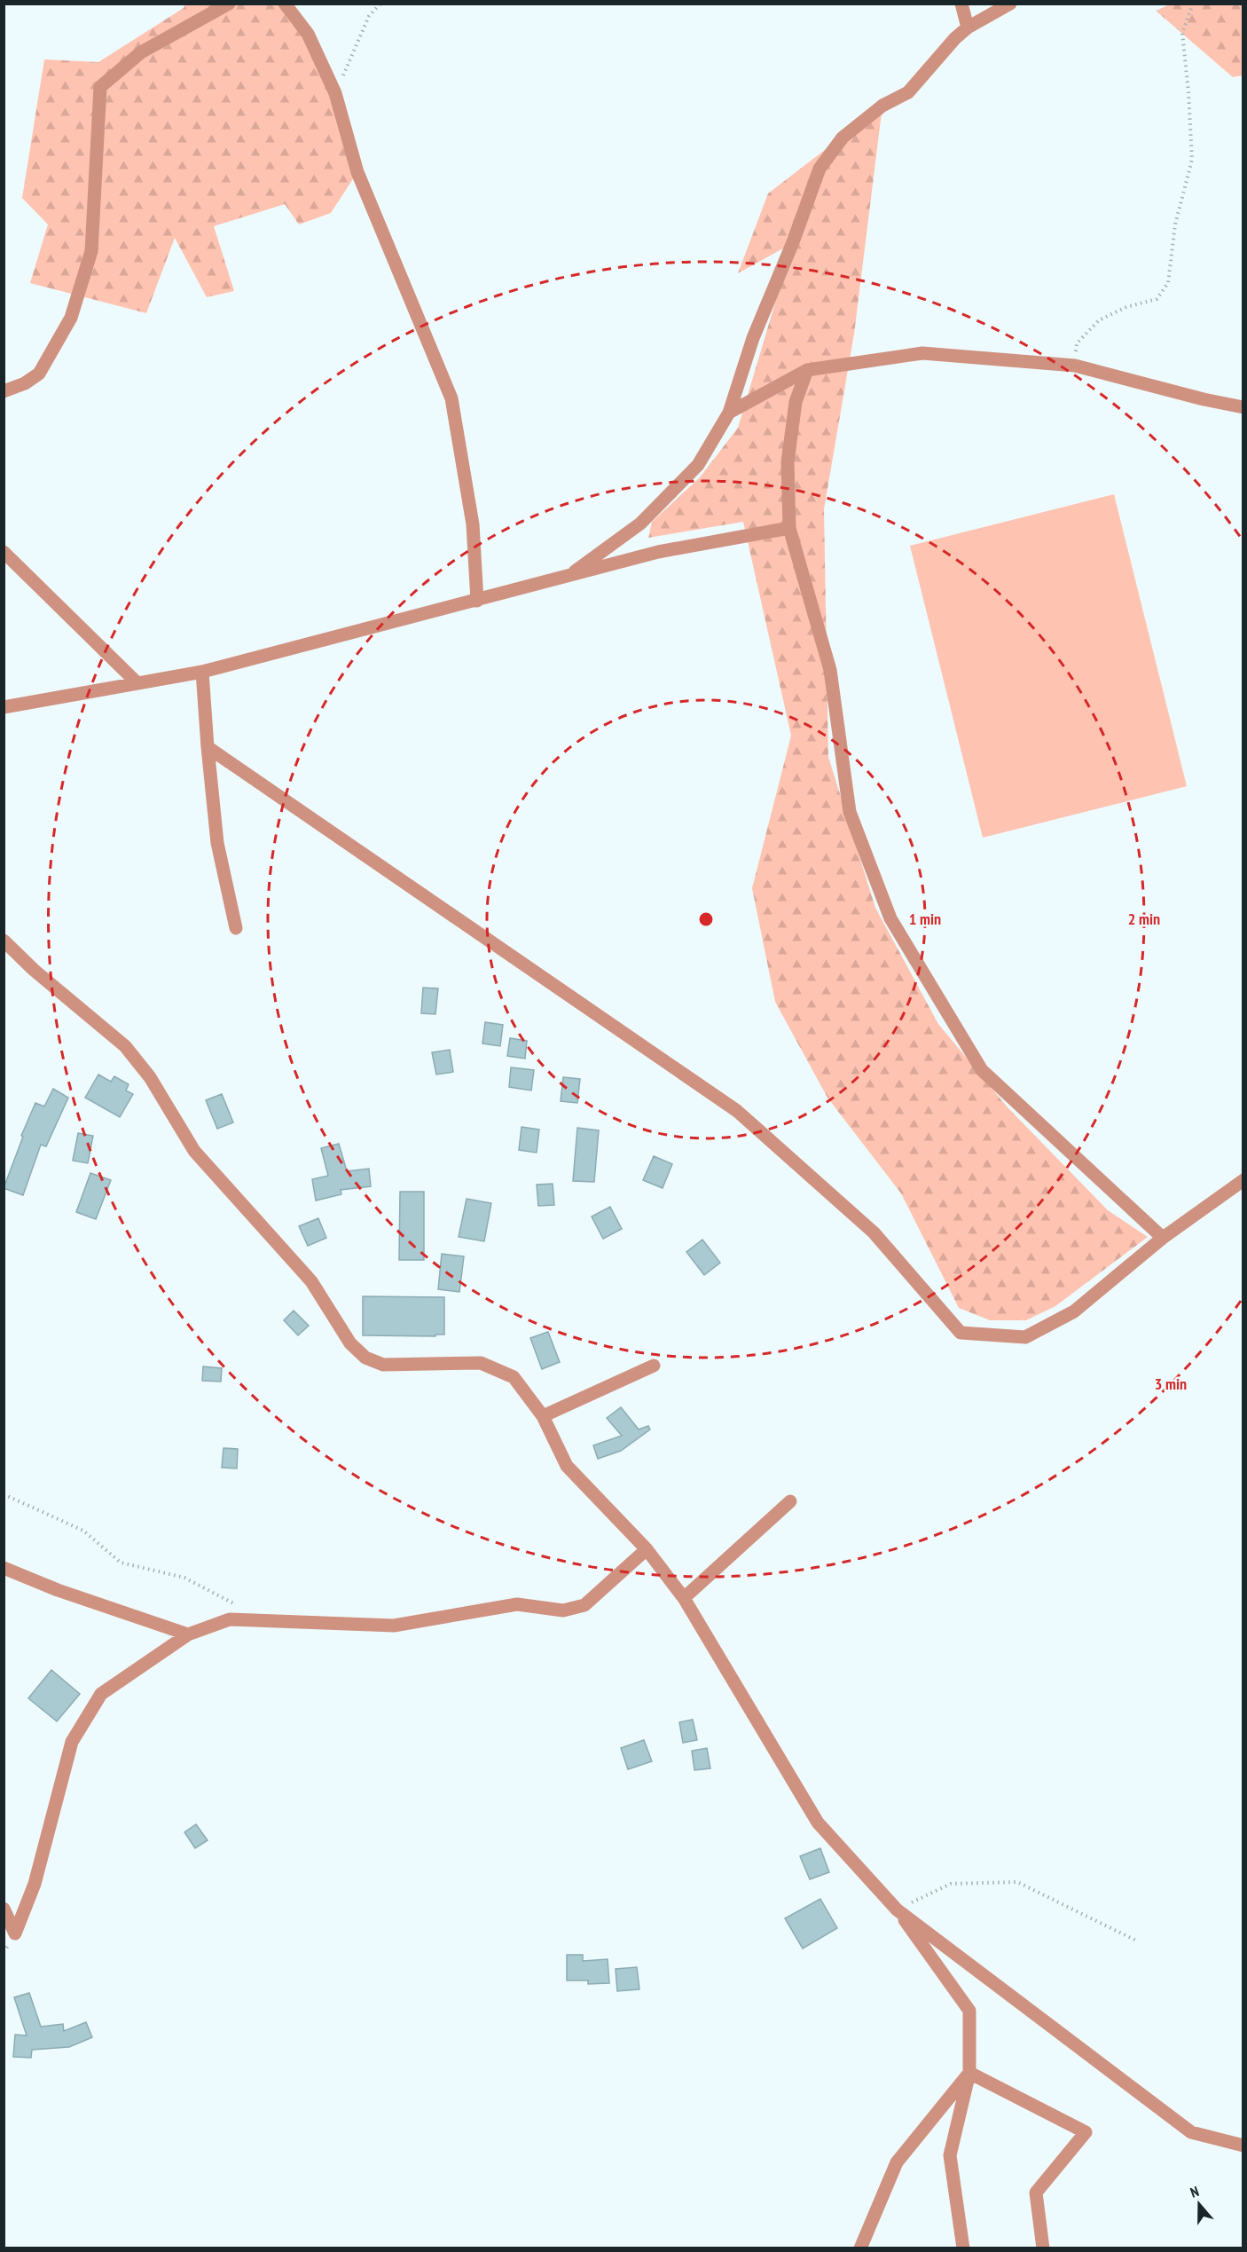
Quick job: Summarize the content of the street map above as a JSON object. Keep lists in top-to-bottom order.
{
  "north": "top",
  "rings": ["1 min", "2 min", "3 min"]
}
